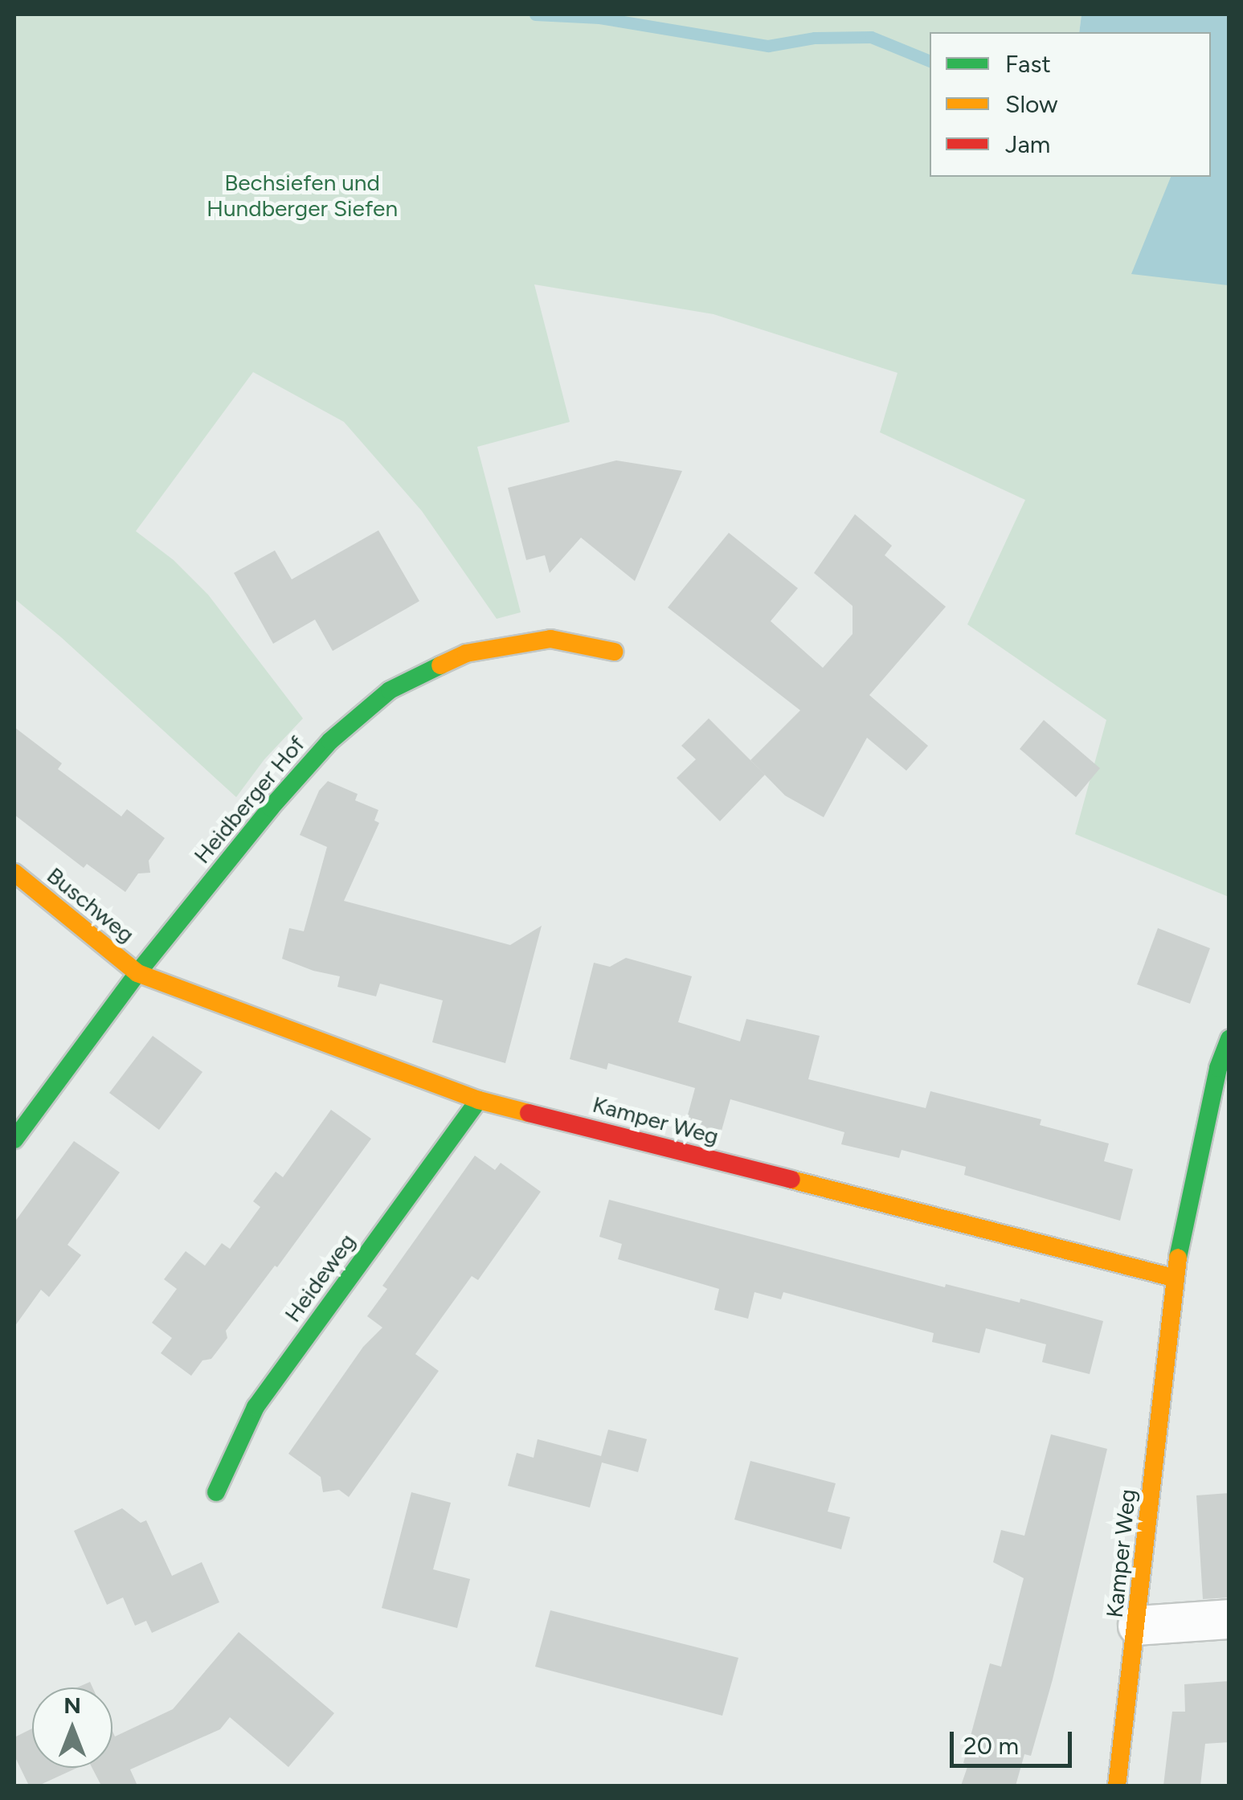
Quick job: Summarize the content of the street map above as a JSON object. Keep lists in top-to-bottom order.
{
  "streets": {
    "street": [
      "Heidberger Hof",
      "Buschweg",
      "Kamper Weg",
      "Heideweg"
    ]
  },
  "crossings": [
    ["Heidberger Hof", "Buschweg"],
    ["Heidberger Hof", "Kamper Weg"],
    ["Buschweg", "Kamper Weg"],
    ["Kamper Weg", "Heideweg"]
  ],
  "parks": ["Bechsiefen und Hundberger Siefen"],
  "legend": ["Fast", "Slow", "Jam"],
  "scale_bar": "20 m",
  "north": "top"
}
